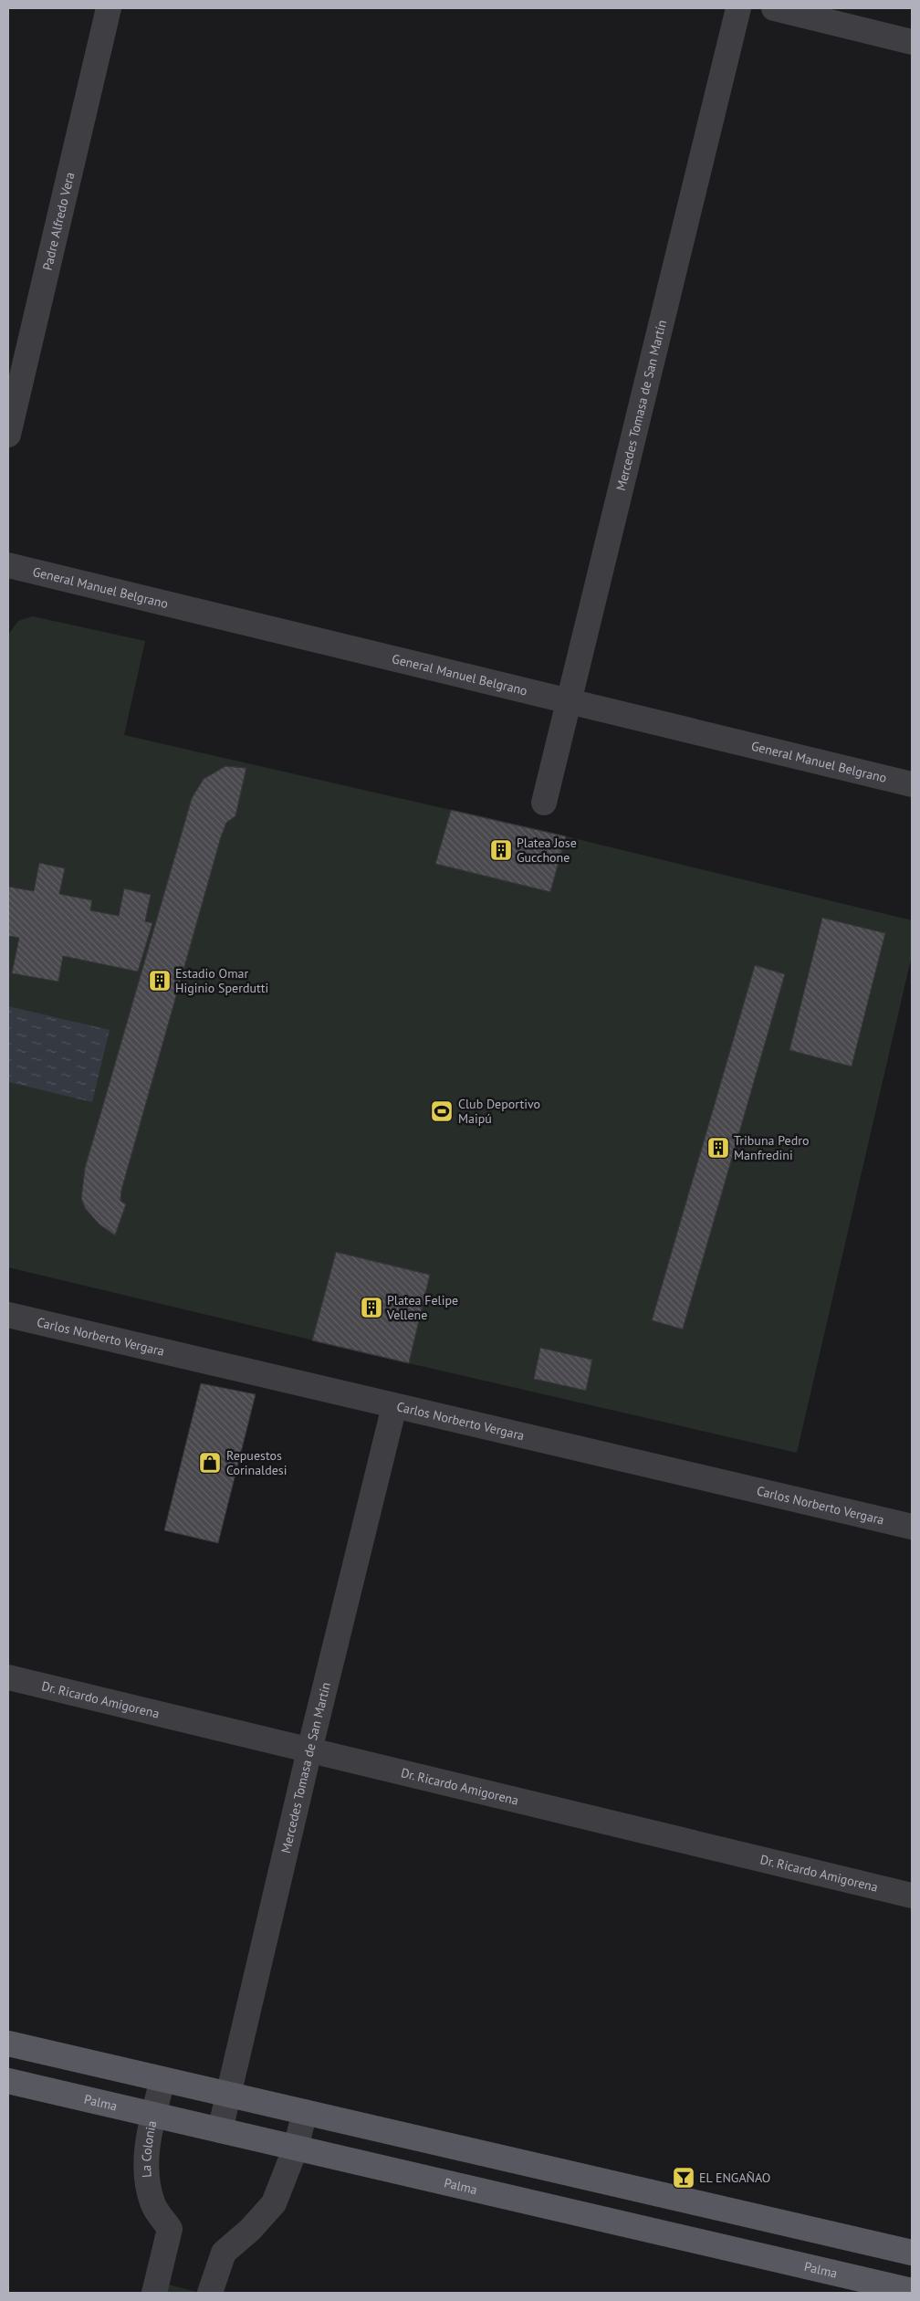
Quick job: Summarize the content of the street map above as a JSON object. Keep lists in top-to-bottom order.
{
  "streets": {
    "main road": ["Palma"],
    "street": [
      "Padre Alfredo Vera",
      "Mercedes Tomasa de San Martín",
      "General Manuel Belgrano",
      "Carlos Norberto Vergara",
      "Dr. Ricardo Amigorena",
      "La Colonia"
    ]
  },
  "crossings": [
    ["Mercedes Tomasa de San Martín", "General Manuel Belgrano"],
    ["Mercedes Tomasa de San Martín", "Carlos Norberto Vergara"],
    ["Mercedes Tomasa de San Martín", "Dr. Ricardo Amigorena"],
    ["Mercedes Tomasa de San Martín", "Palma"],
    ["Palma", "La Colonia"]
  ],
  "places": {
    "building": [
      "Platea Jose Gucchone",
      "Estadio Omar Higinio Sperdutti",
      "Tribuna Pedro Manfredini",
      "Platea Felipe Vellene"
    ],
    "sports": ["Club Deportivo Maipú"],
    "shop": ["Repuestos Corinaldesi"],
    "bar": ["EL ENGAÑAO"]
  }
}
